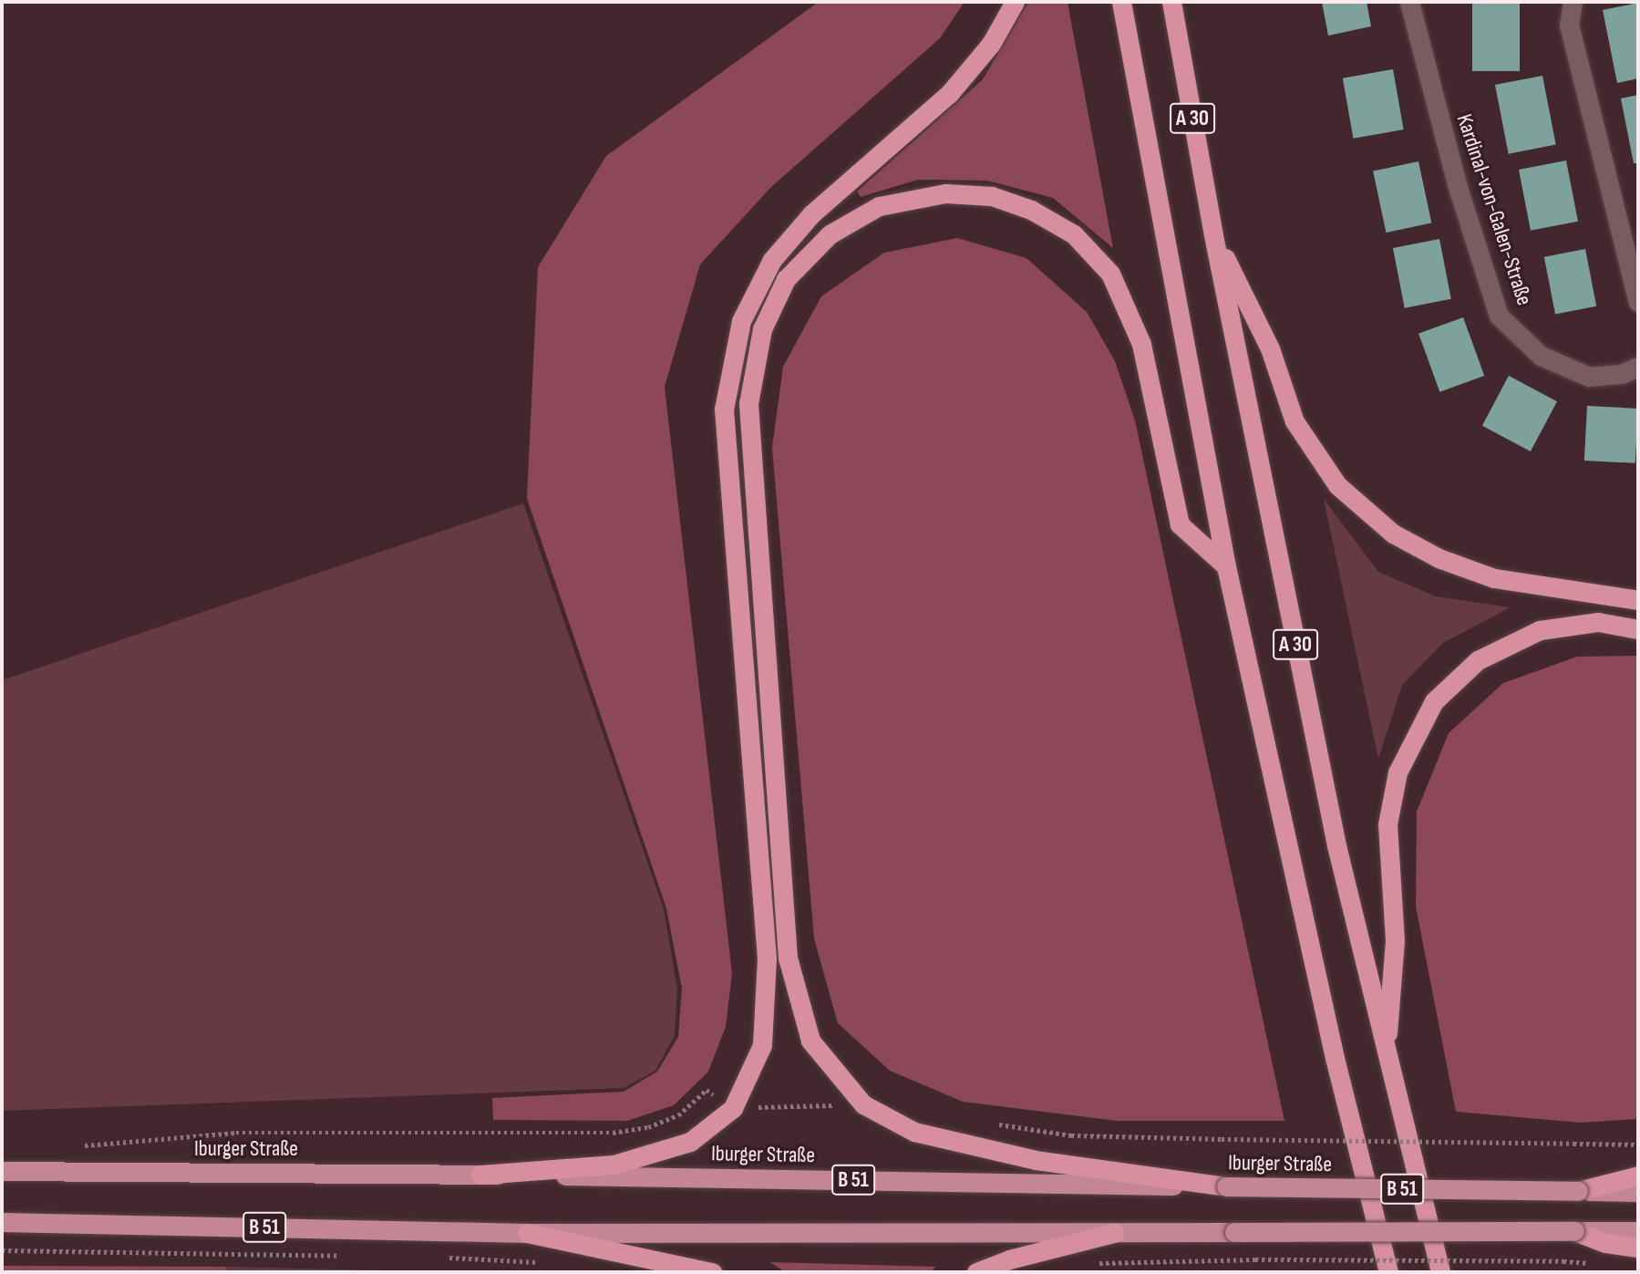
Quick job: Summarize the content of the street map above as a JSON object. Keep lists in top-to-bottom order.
{
  "streets": {
    "highway": ["A 30", "Iburger Straße", "B 51"],
    "street": ["Kardinal-von-Galen-Straße"]
  }
}
